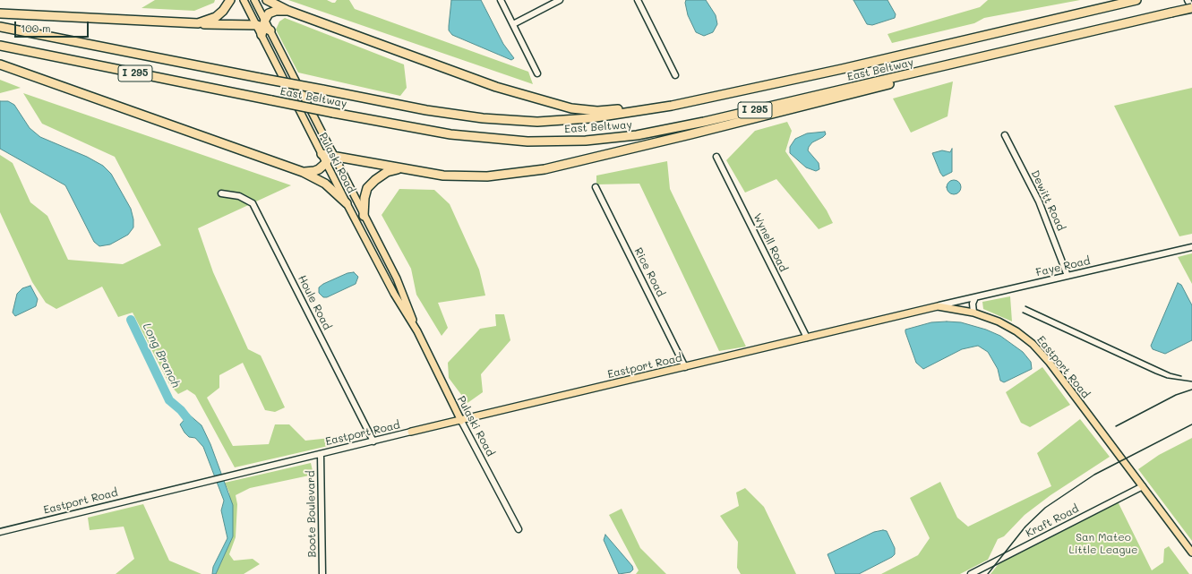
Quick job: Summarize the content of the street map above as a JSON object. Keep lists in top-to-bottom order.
{
  "streets": {
    "highway": ["East Beltway", "I 295"],
    "main road": ["Pulaski Road", "Eastport Road"],
    "street": [
      "Dewitt Road",
      "Wynell Road",
      "Faye Road",
      "Rice Road",
      "Houle Road",
      "Boote Boulevard",
      "Kraft Road"
    ]
  },
  "crossings": [
    ["Pulaski Road", "Eastport Road"],
    ["Dewitt Road", "Faye Road"],
    ["Wynell Road", "Eastport Road"],
    ["Faye Road", "Eastport Road"],
    ["Rice Road", "Eastport Road"],
    ["Houle Road", "Eastport Road"],
    ["Eastport Road", "Boote Boulevard"],
    ["Eastport Road", "Kraft Road"]
  ],
  "water": ["Long Branch"],
  "parks": ["San Mateo Little League"],
  "scale_bar": "100 m"
}
